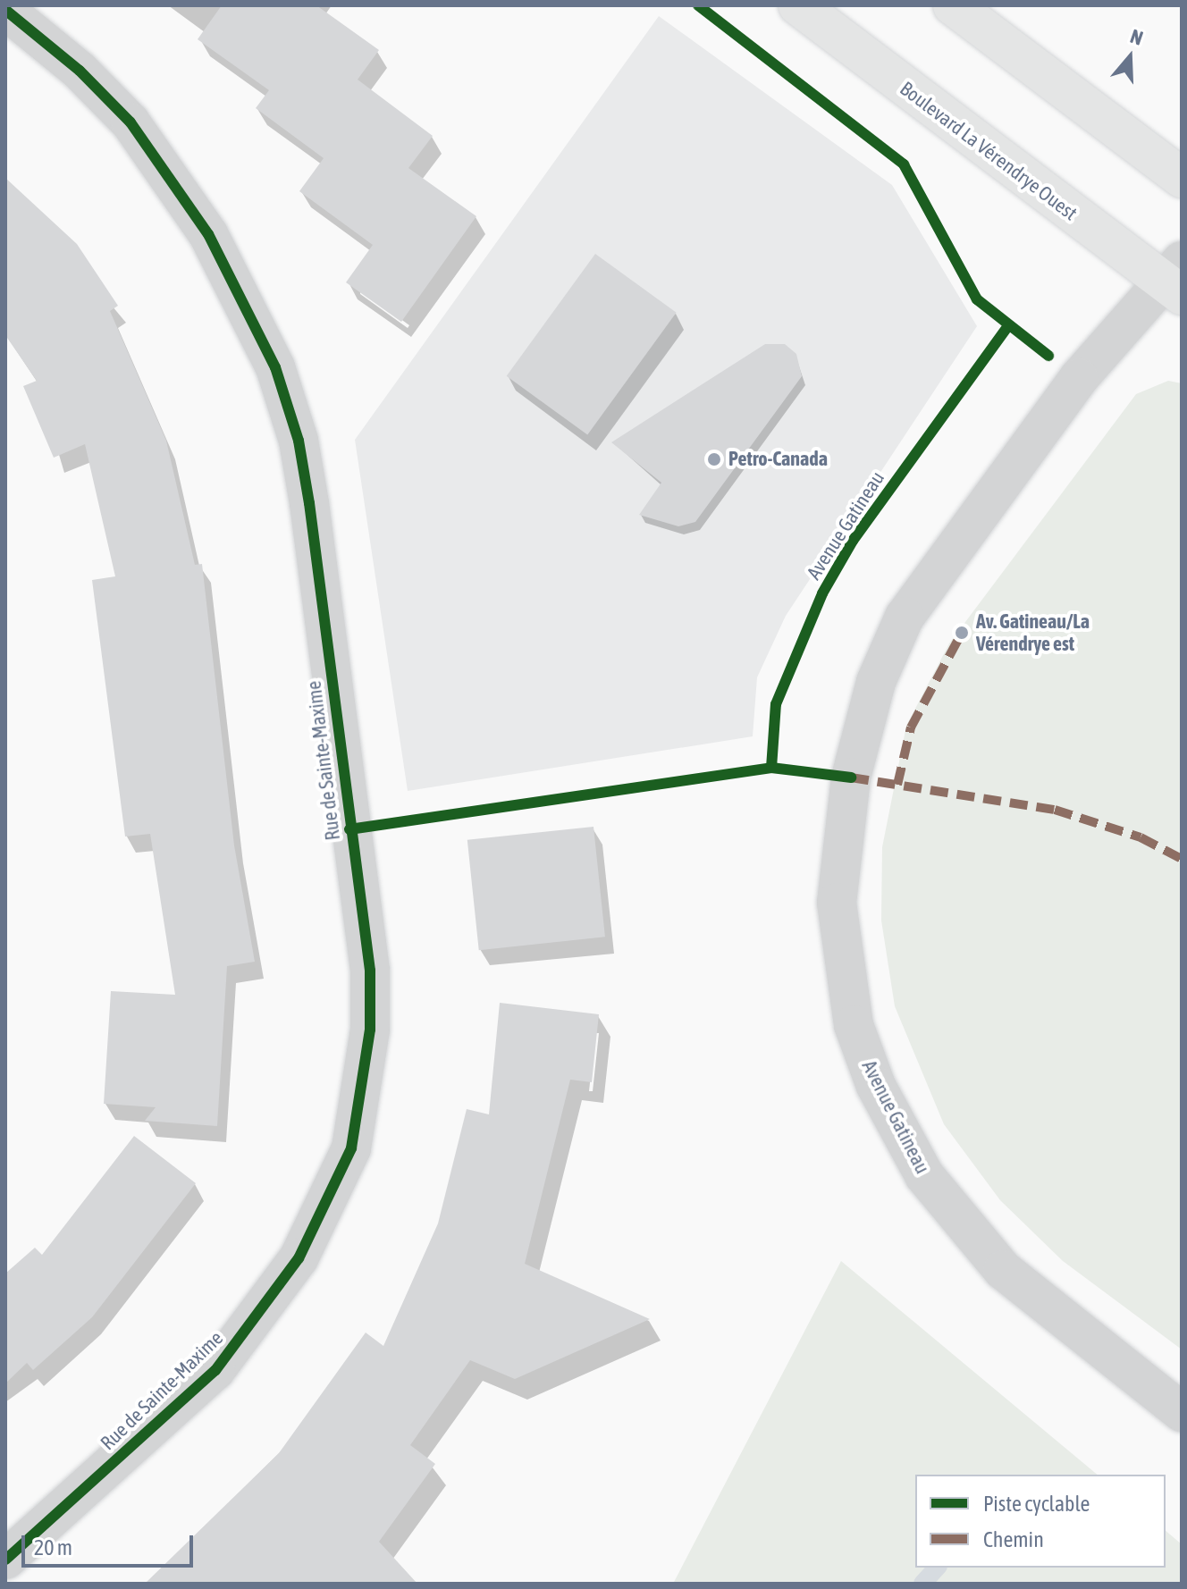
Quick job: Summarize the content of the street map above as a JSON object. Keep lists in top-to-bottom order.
{
  "streets": {
    "main road": ["Boulevard La Vérendrye Ouest"],
    "street": ["Avenue Gatineau", "Rue de Sainte-Maxime"]
  },
  "crossings": [
    ["Boulevard La Vérendrye Ouest", "Avenue Gatineau"]
  ],
  "places": ["Petro-Canada", "Av. Gatineau/La Vérendrye est"],
  "legend": ["Piste cyclable", "Chemin"],
  "scale_bar": "20 m",
  "north": "top"
}
